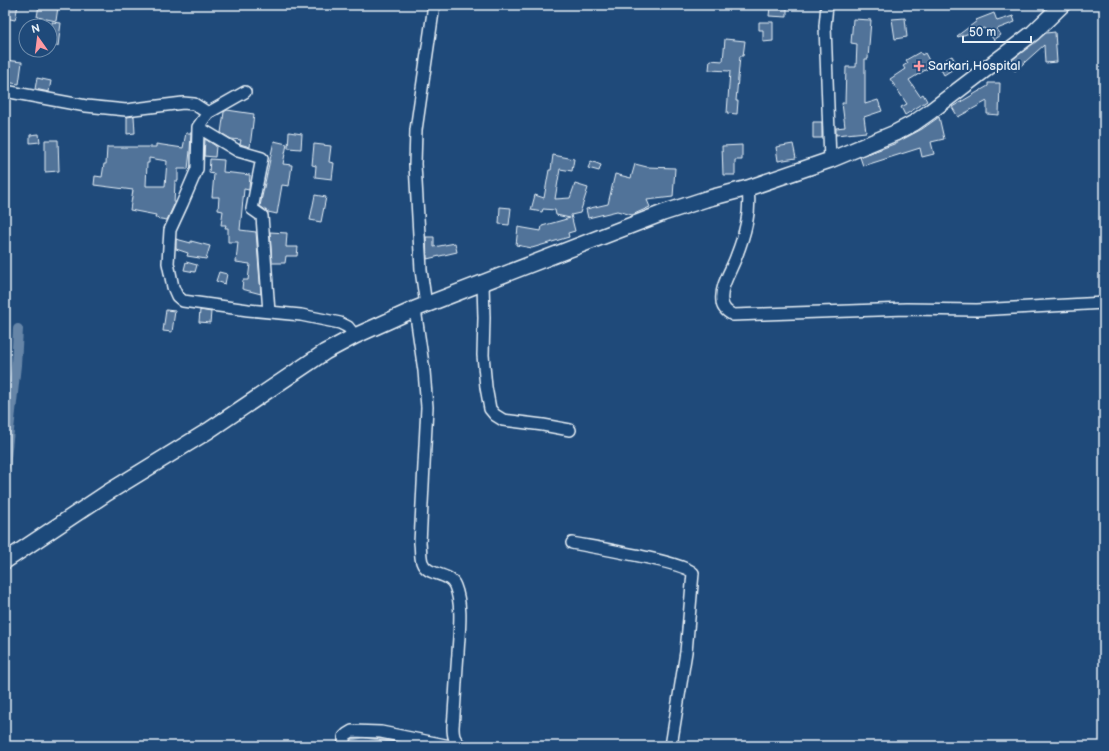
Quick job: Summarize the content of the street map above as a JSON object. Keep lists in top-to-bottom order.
{
  "places": {
    "health": ["Sarkari Hospital"]
  },
  "scale_bar": "50 m",
  "north": "top"
}
